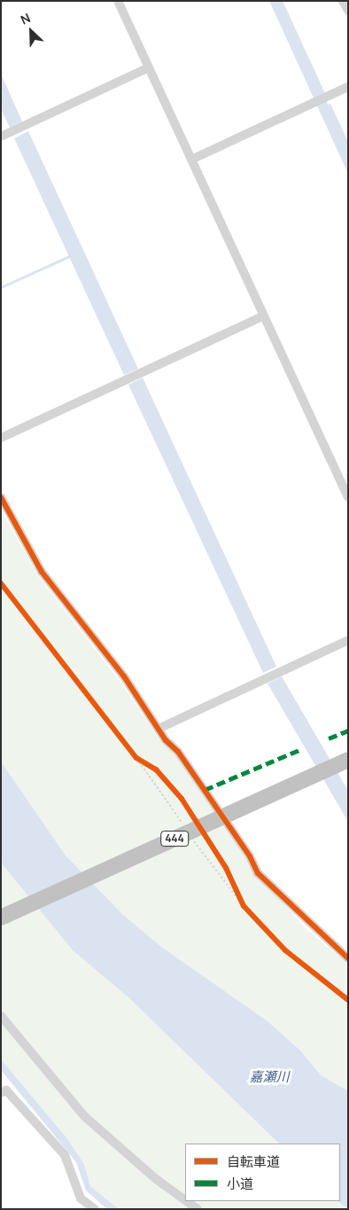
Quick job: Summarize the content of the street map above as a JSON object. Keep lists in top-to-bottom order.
{
  "streets": {
    "highway": ["444"]
  },
  "water": ["嘉瀬川"],
  "legend": ["自転車道", "小道"],
  "north": "top left"
}
